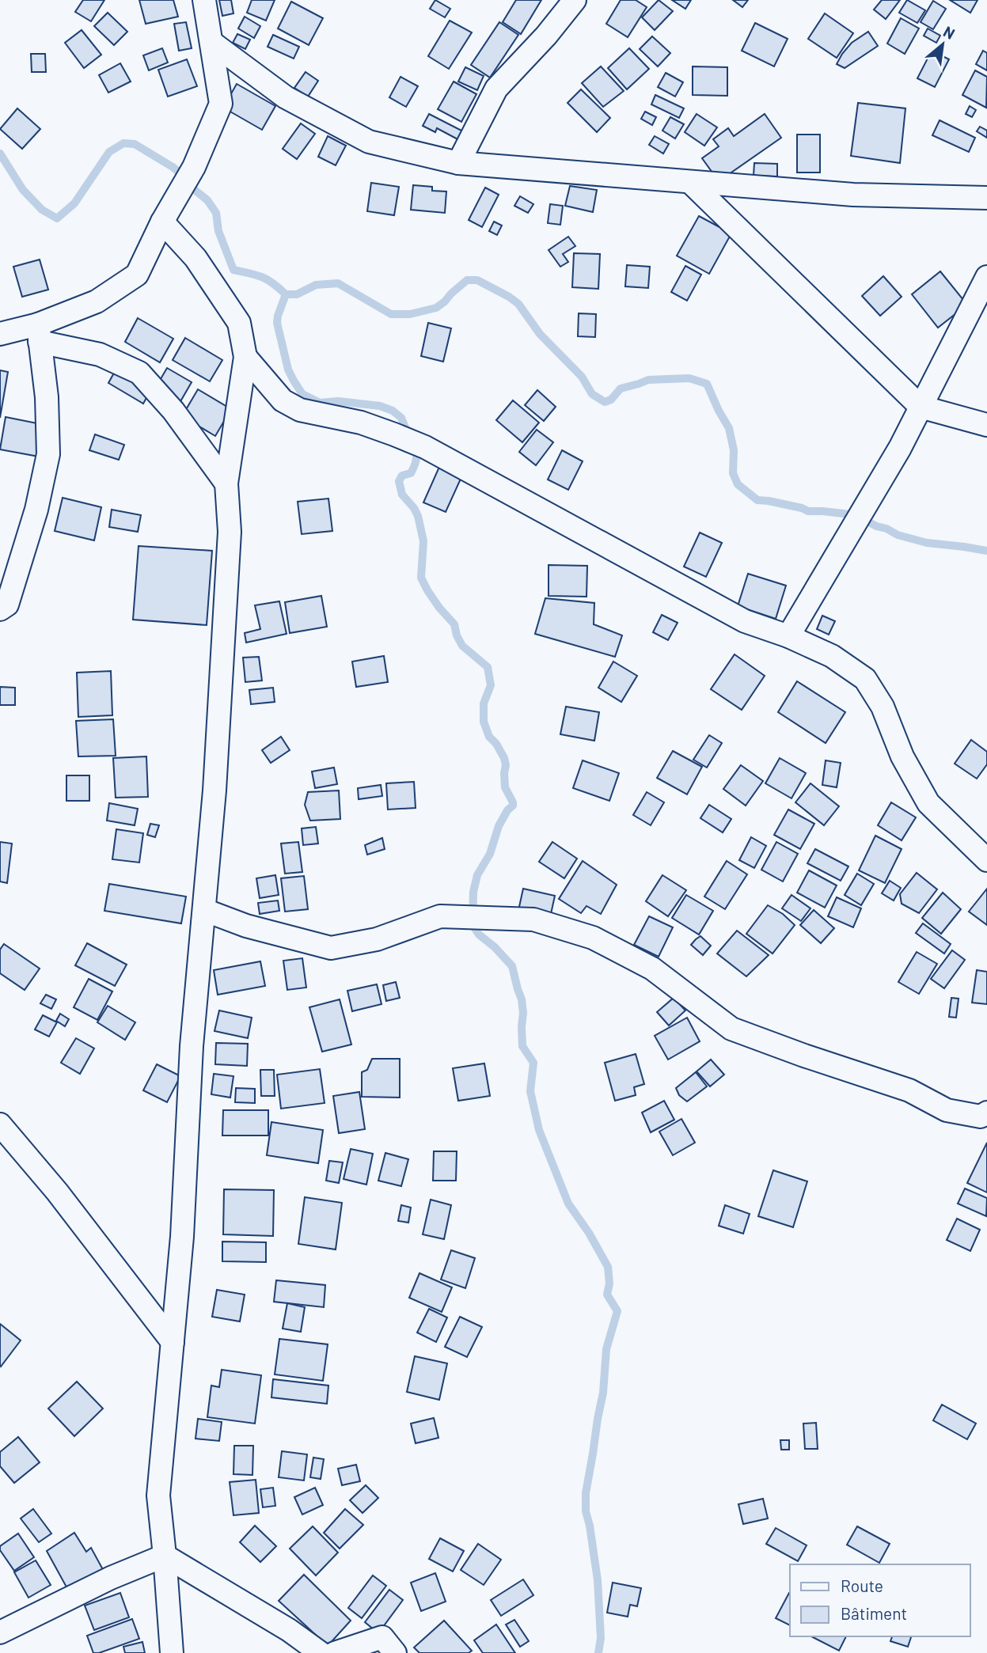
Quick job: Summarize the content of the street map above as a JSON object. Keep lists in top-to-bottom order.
{
  "legend": ["Route", "Bâtiment"],
  "north": "top right"
}
